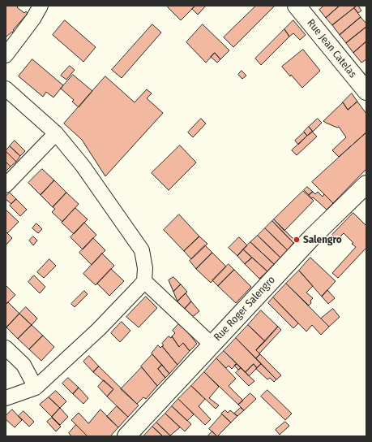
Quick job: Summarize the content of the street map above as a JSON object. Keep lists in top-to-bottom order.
{
  "streets": {
    "street": ["Rue Jean Catelas", "Rue Roger Salengro"]
  },
  "places": ["Salengro"]
}
